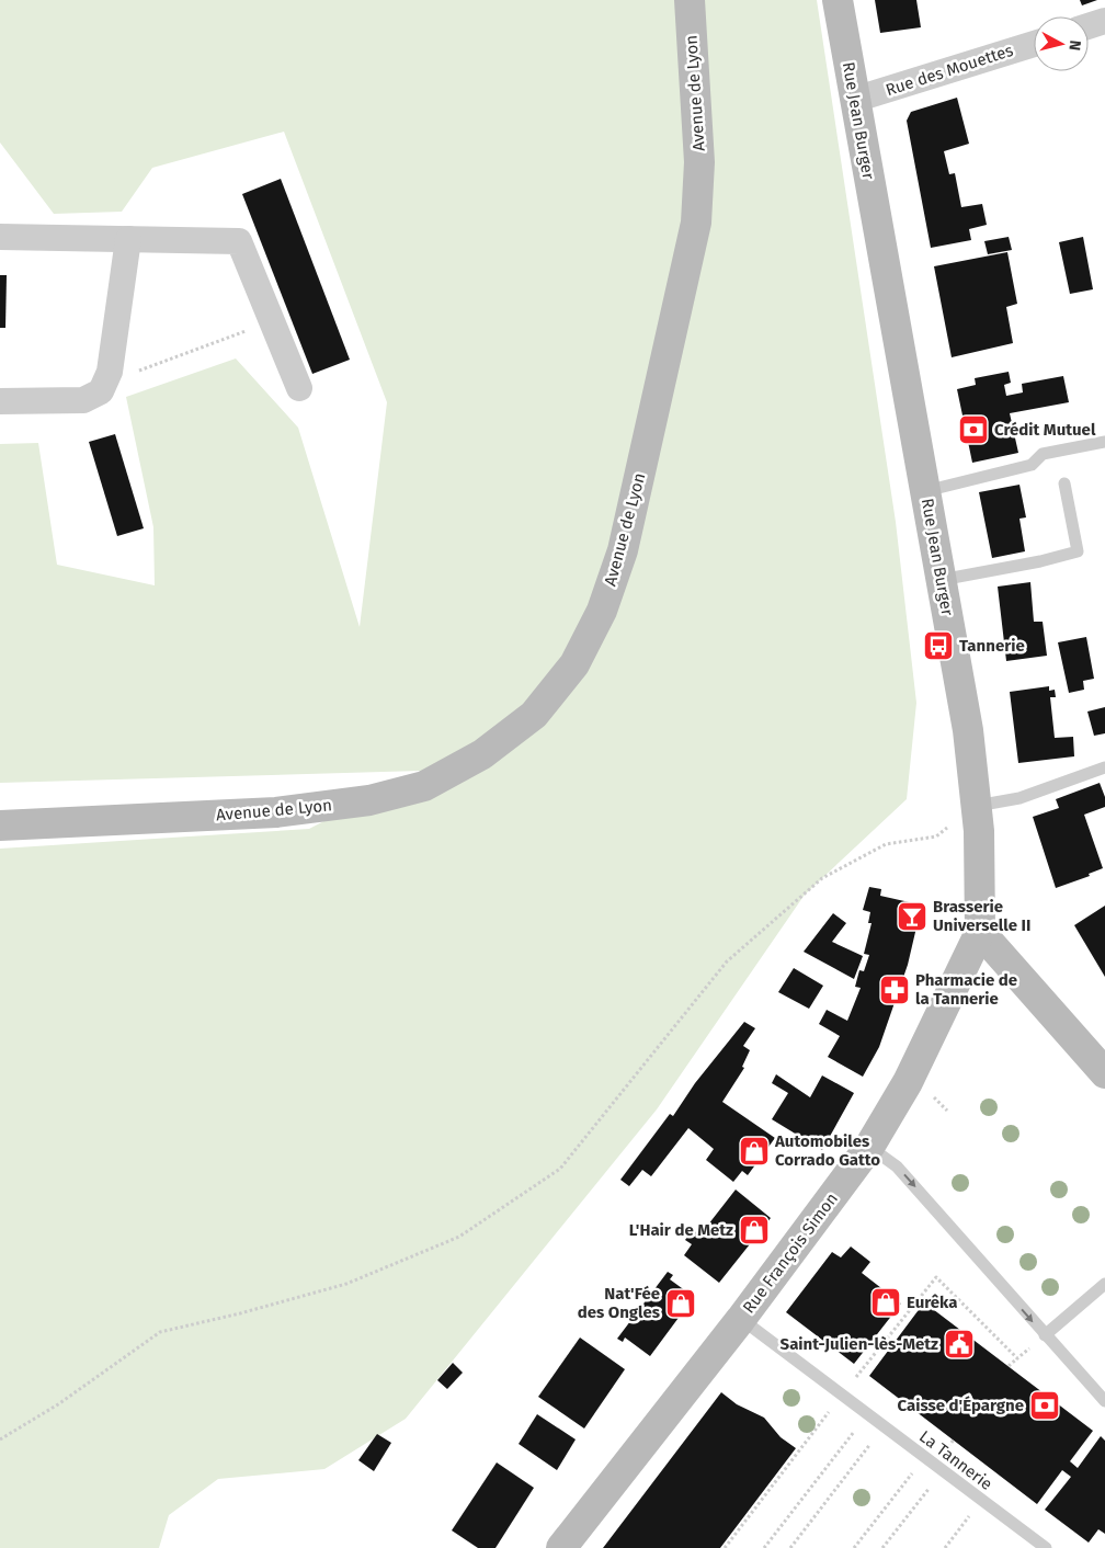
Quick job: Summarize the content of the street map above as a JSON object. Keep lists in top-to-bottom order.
{
  "streets": {
    "main road": ["Avenue de Lyon", "Rue Jean Burger", "Rue François Simon"],
    "street": ["Rue des Mouettes"],
    "lane": ["La Tannerie"]
  },
  "crossings": [
    ["Rue des Mouettes", "Rue Jean Burger"],
    ["Rue Jean Burger", "Rue François Simon"],
    ["Rue François Simon", "La Tannerie"]
  ],
  "places": {
    "bank": ["Crédit Mutuel", "Caisse d'Épargne"],
    "bus stop": ["Tannerie"],
    "bar": ["Brasserie Universelle II"],
    "pharmacy": ["Pharmacie de la Tannerie"],
    "shop": [
      "Automobiles Corrado Gatto",
      "L'Hair de Metz",
      "Eurêka",
      "Nat'Fée des Ongles"
    ],
    "public building": ["Saint-Julien-lès-Metz"]
  },
  "north": "right"
}
